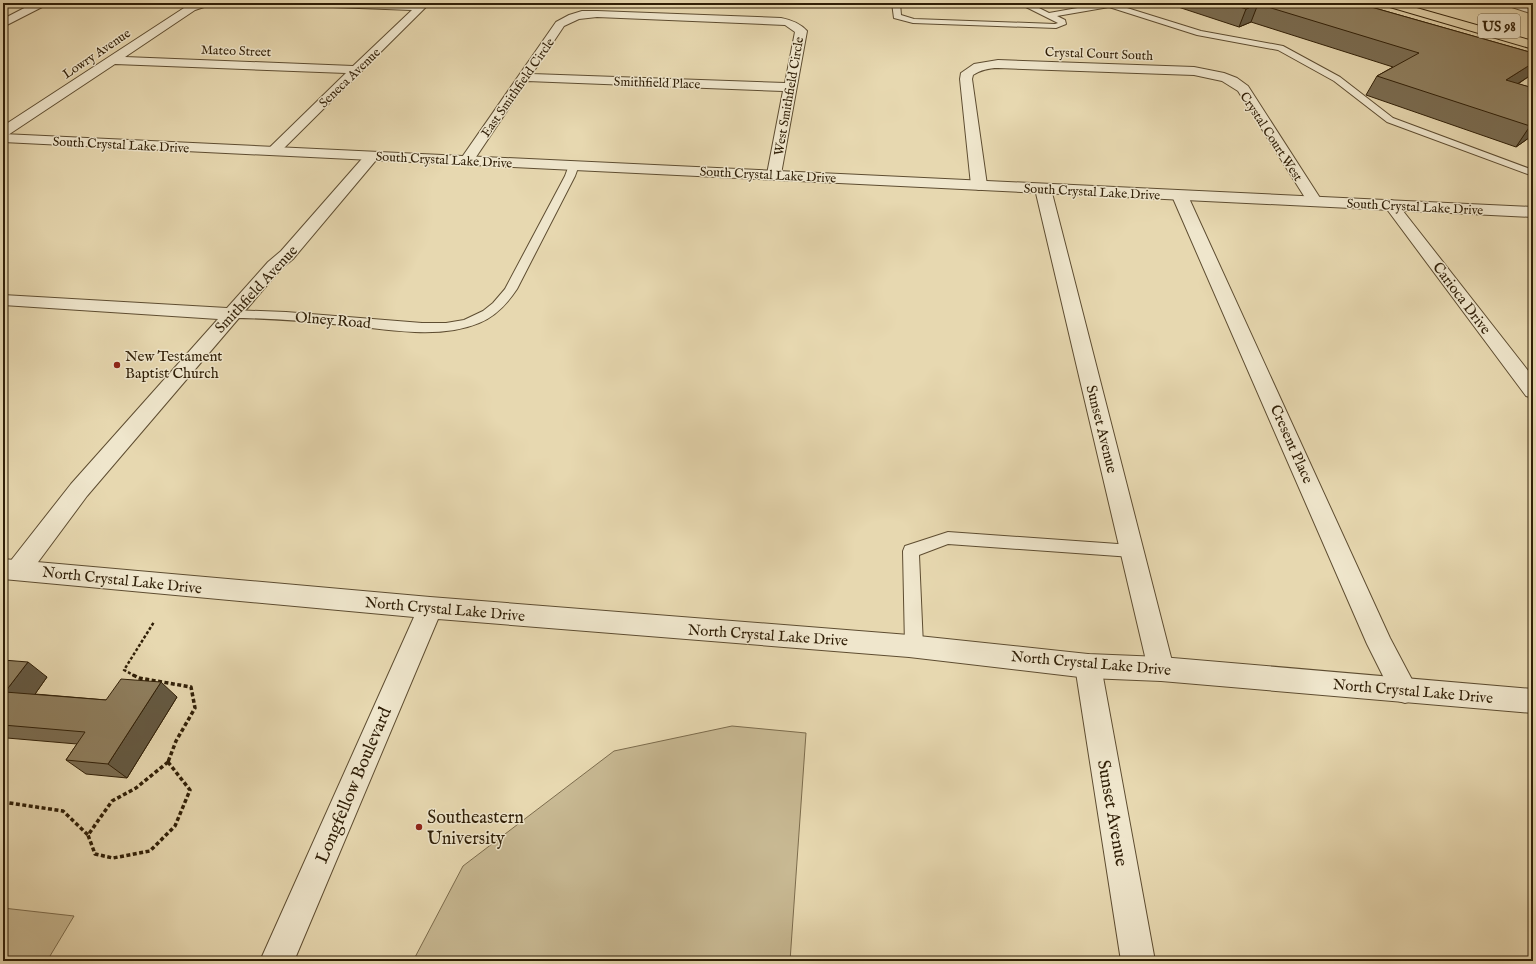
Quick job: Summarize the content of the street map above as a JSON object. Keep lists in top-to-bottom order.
{
  "streets": {
    "main road": ["US 98"],
    "street": [
      "Mateo Street",
      "Lowry Avenue",
      "Crystal Court South",
      "Seneca Avenue",
      "Smithfield Place",
      "East Smithfield Circle",
      "West Smithfield Circle",
      "Crystal Court West",
      "South Crystal Lake Drive",
      "Smithfield Avenue",
      "Carioca Drive",
      "Olney Road",
      "Sunset Avenue",
      "Cresent Place",
      "North Crystal Lake Drive",
      "Longfellow Boulevard"
    ]
  },
  "crossings": [
    ["Mateo Street", "Lowry Avenue"],
    ["Mateo Street", "Seneca Avenue"],
    ["Crystal Court South", "Crystal Court West"],
    ["Crystal Court South", "South Crystal Lake Drive"],
    ["Seneca Avenue", "South Crystal Lake Drive"],
    ["Smithfield Place", "East Smithfield Circle"],
    ["Smithfield Place", "West Smithfield Circle"],
    ["East Smithfield Circle", "West Smithfield Circle"],
    ["East Smithfield Circle", "South Crystal Lake Drive"],
    ["West Smithfield Circle", "South Crystal Lake Drive"],
    ["Crystal Court West", "South Crystal Lake Drive"],
    ["South Crystal Lake Drive", "Smithfield Avenue"],
    ["South Crystal Lake Drive", "Carioca Drive"],
    ["South Crystal Lake Drive", "Olney Road"],
    ["South Crystal Lake Drive", "Sunset Avenue"],
    ["South Crystal Lake Drive", "Cresent Place"],
    ["Smithfield Avenue", "Olney Road"],
    ["Smithfield Avenue", "North Crystal Lake Drive"],
    ["Sunset Avenue", "North Crystal Lake Drive"],
    ["Cresent Place", "North Crystal Lake Drive"],
    ["North Crystal Lake Drive", "Longfellow Boulevard"]
  ],
  "places": ["New Testament Baptist Church", "Southeastern University"]
}
